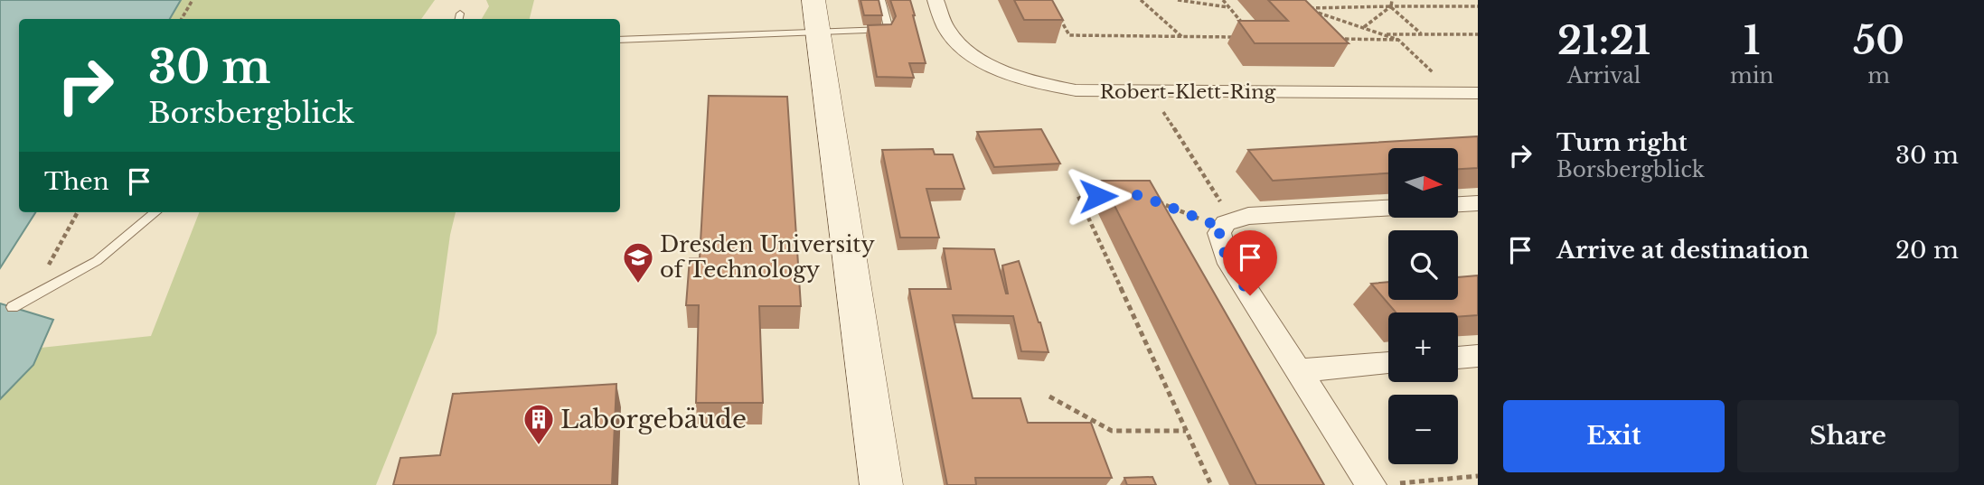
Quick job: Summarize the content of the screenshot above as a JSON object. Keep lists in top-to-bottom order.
{
  "streets": {
    "street": ["Robert-Klett-Ring"]
  },
  "places": {
    "school or university": ["Dresden University of Technology"],
    "building": ["Laborgebäude"]
  },
  "north": "right",
  "page": {
    "eta": [
      "21:21",
      "Arrival",
      "1",
      "min",
      "50",
      "m"
    ],
    "turn": ["30 m", "Borsbergblick"],
    "list": [
      {
        "name": "Turn right",
        "note": "Borsbergblick",
        "value": "30 m"
      },
      {
        "name": "Arrive at destination",
        "value": "20 m"
      }
    ],
    "map_buttons": ["+", "−"],
    "then": "Then",
    "buttons": ["Exit", "Share"]
  }
}
